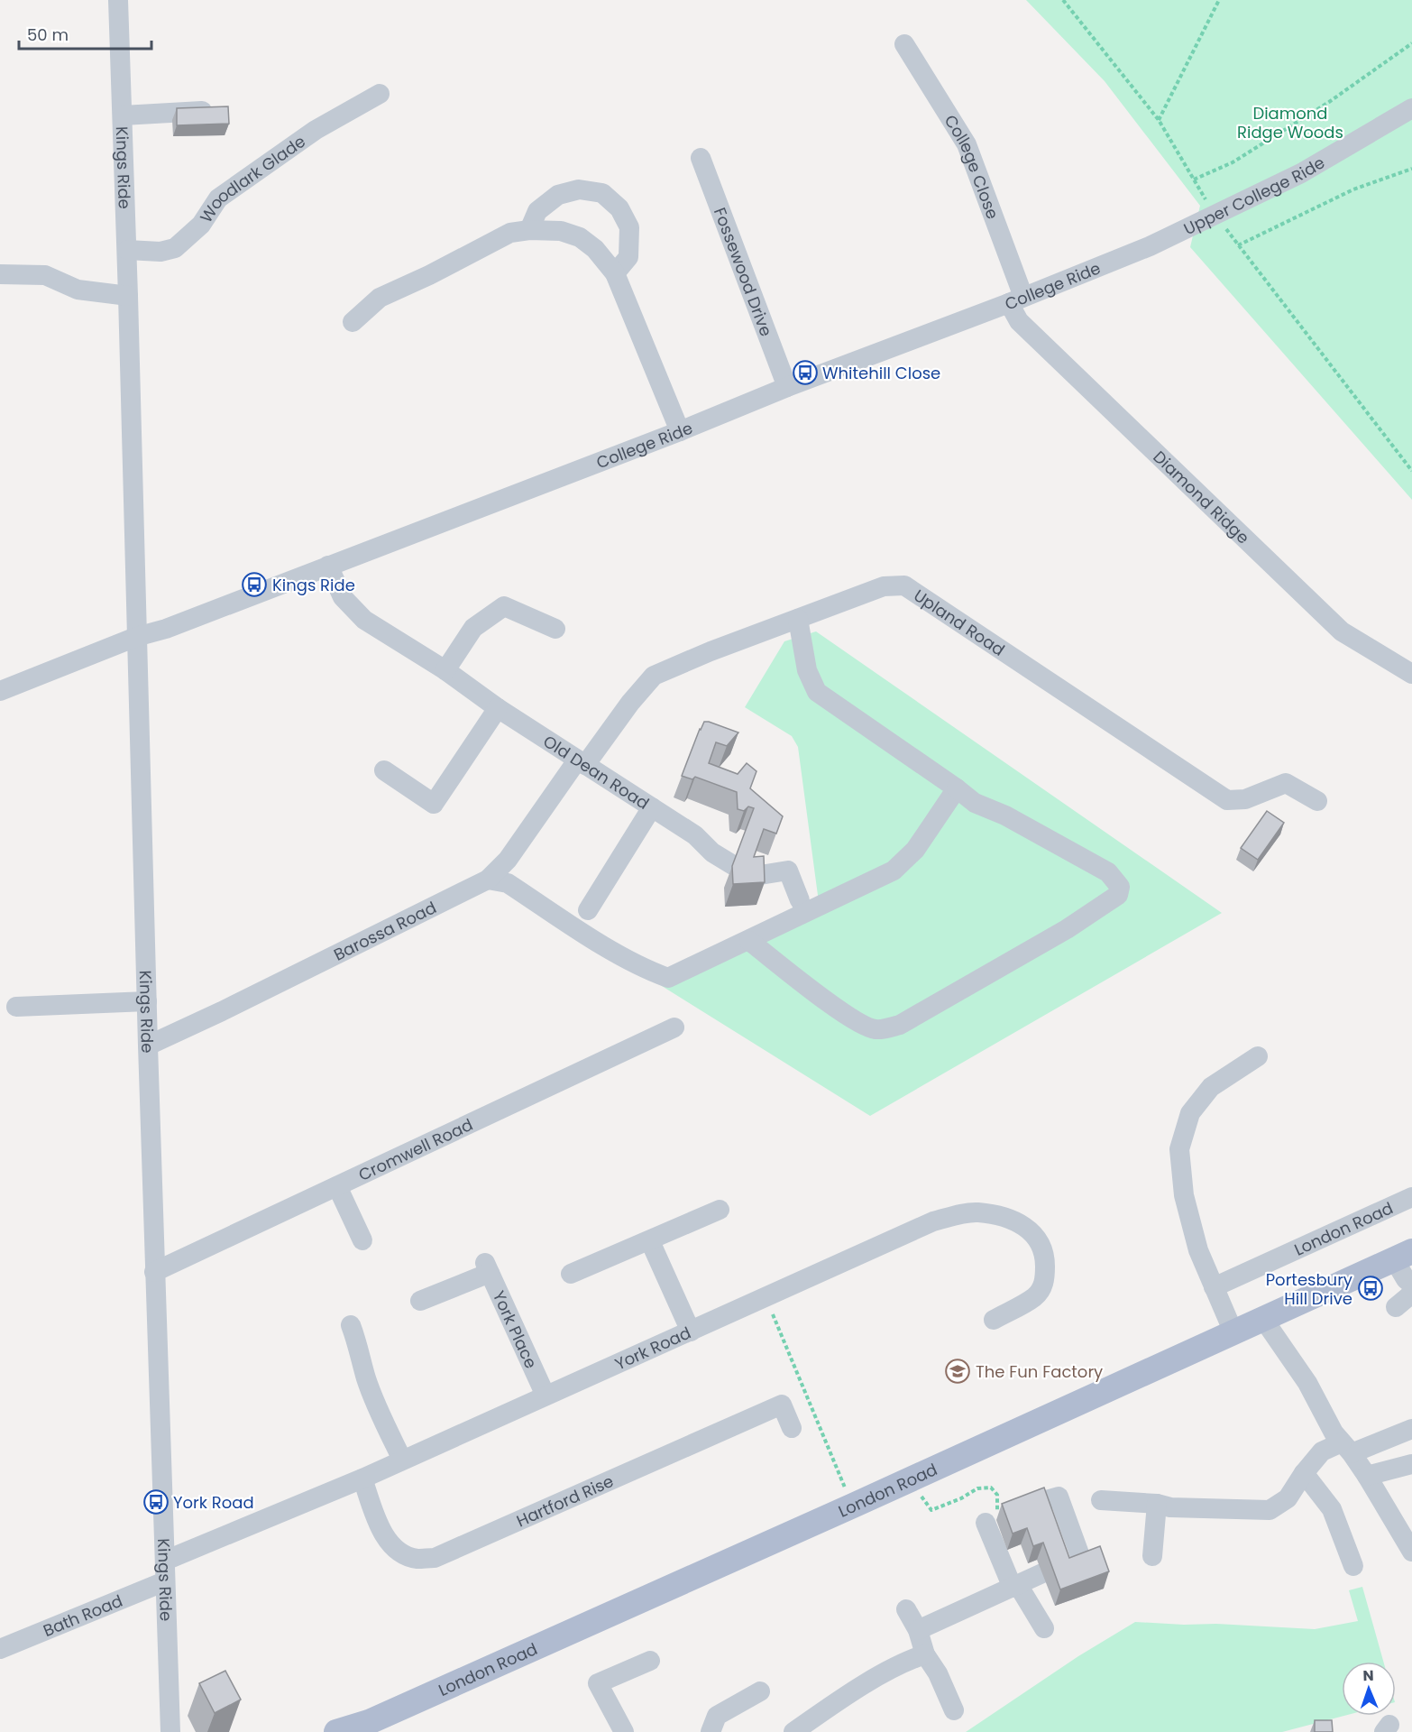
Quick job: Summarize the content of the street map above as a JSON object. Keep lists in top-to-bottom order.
{
  "streets": {
    "main road": ["London Road"],
    "street": [
      "College Close",
      "Kings Ride",
      "Woodlark Glade",
      "Upper College Ride",
      "Fossewood Drive",
      "College Ride",
      "Diamond Ridge",
      "Upland Road",
      "Old Dean Road",
      "Barossa Road",
      "Cromwell Road",
      "York Place",
      "York Road",
      "Hartford Rise",
      "Bath Road"
    ]
  },
  "crossings": [
    ["College Close", "College Ride"],
    ["College Close", "Diamond Ridge"],
    ["Kings Ride", "Woodlark Glade"],
    ["Kings Ride", "College Ride"],
    ["Kings Ride", "Barossa Road"],
    ["Kings Ride", "Cromwell Road"],
    ["Kings Ride", "York Road"],
    ["Kings Ride", "Bath Road"],
    ["Upper College Ride", "College Ride"],
    ["Fossewood Drive", "College Ride"],
    ["College Ride", "Diamond Ridge"],
    ["College Ride", "Old Dean Road"],
    ["Upland Road", "Old Dean Road"],
    ["Upland Road", "Barossa Road"],
    ["Old Dean Road", "Barossa Road"],
    ["York Place", "York Road"],
    ["York Road", "Hartford Rise"]
  ],
  "parks": ["Diamond Ridge Woods"],
  "places": {
    "bus stop": [
      "Whitehill Close",
      "Kings Ride",
      "Portesbury Hill Drive",
      "York Road"
    ],
    "school or university": ["The Fun Factory"]
  },
  "scale_bar": "50 m",
  "north": "top"
}
